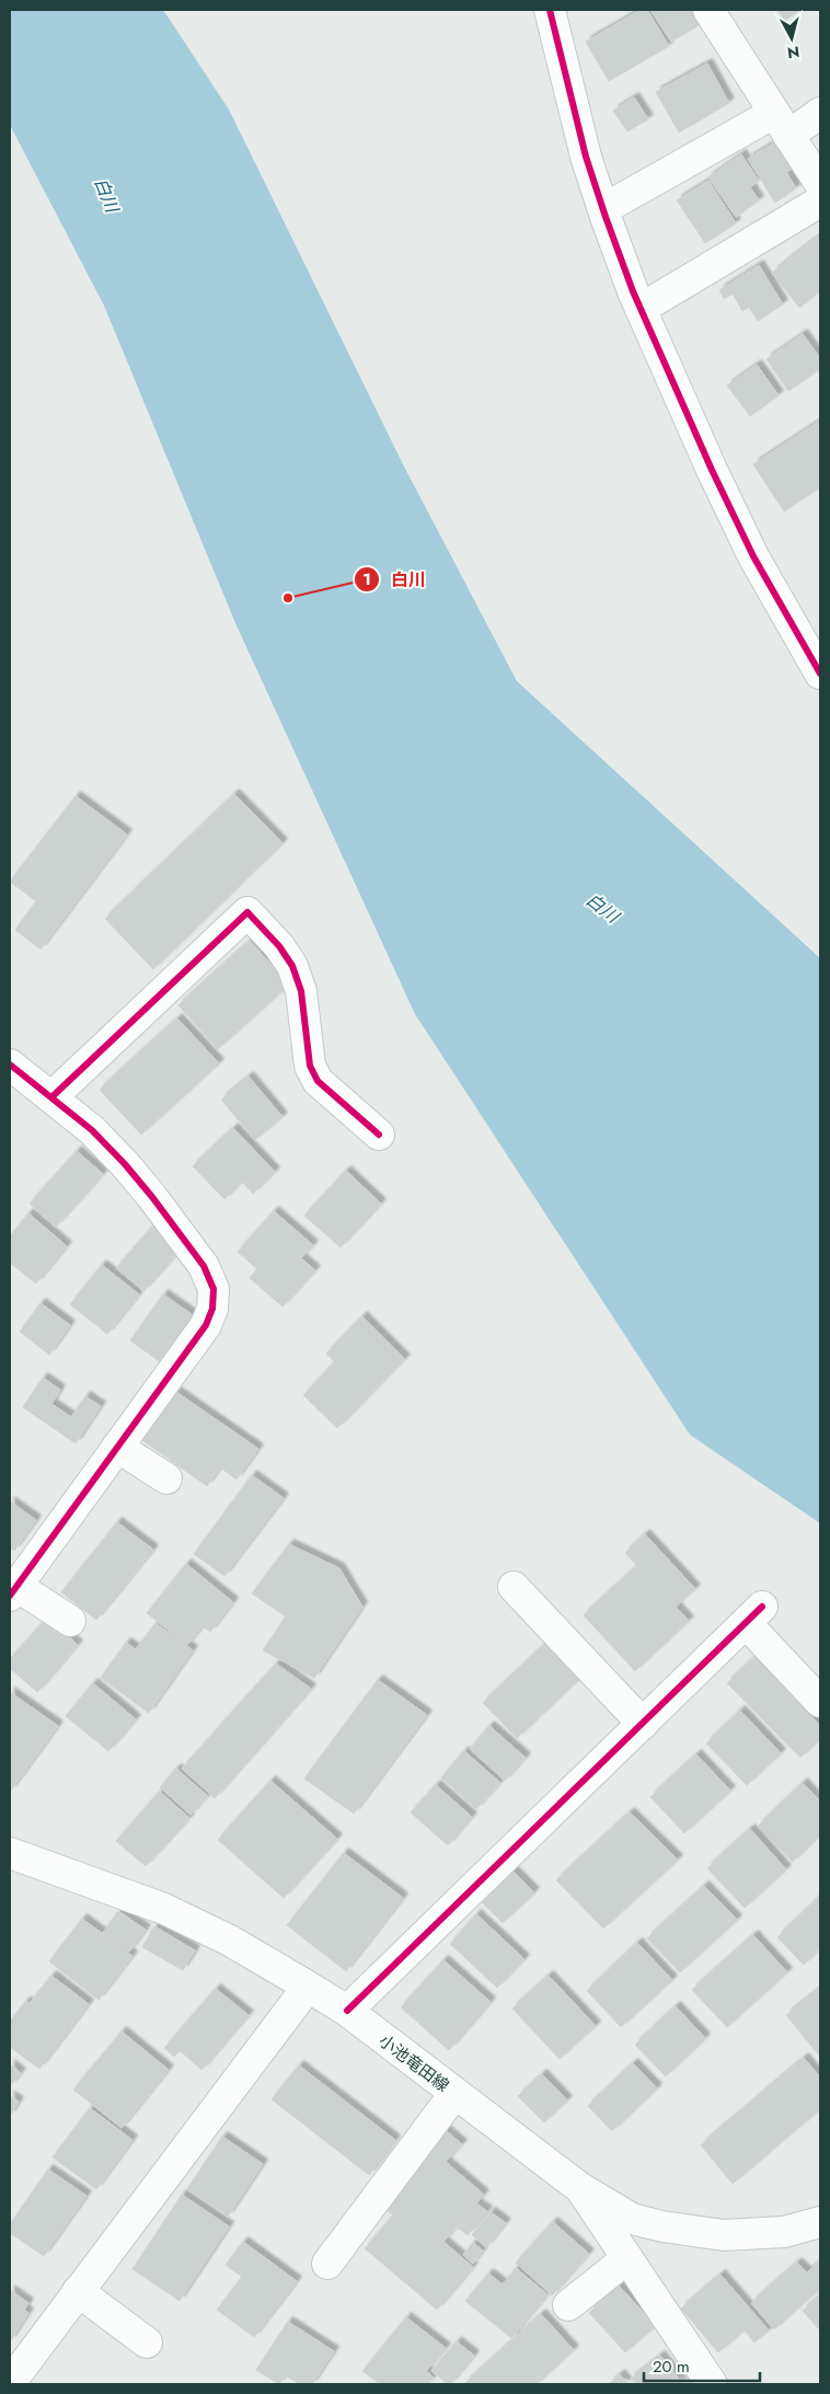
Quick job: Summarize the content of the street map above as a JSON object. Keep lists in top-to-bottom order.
{
  "streets": {
    "street": ["小池竜田線"]
  },
  "water": ["白川"],
  "places": ["白川"],
  "scale_bar": "20 m",
  "north": "bottom"
}
